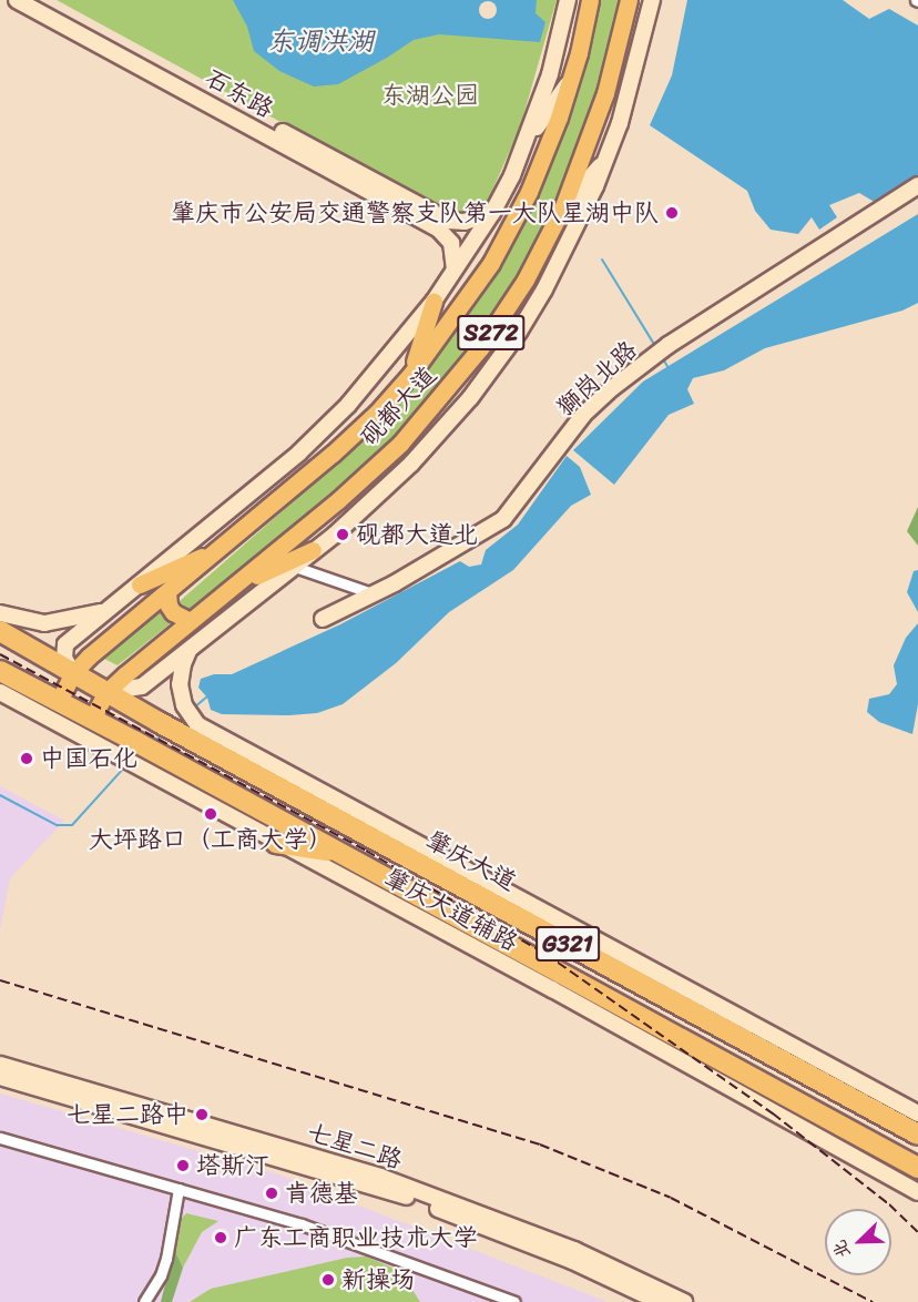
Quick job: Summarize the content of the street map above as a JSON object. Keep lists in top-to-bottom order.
{
  "streets": {
    "highway": ["肇庆大道", "G321"],
    "main road": ["S272", "砚都大道"],
    "street": [
      "石东路",
      "獅岗北路",
      "肇庆大道辅路",
      "七星二路"
    ]
  },
  "crossings": [
    ["砚都大道", "肇庆大道"],
    ["砚都大道", "G321"],
    ["肇庆大道", "肇庆大道辅路"],
    ["肇庆大道辅路", "G321"]
  ],
  "water": ["东调洪湖"],
  "parks": ["东湖公园"],
  "places": [
    "肇庆市公安局交通警察支队第一大队星湖中队",
    "砚都大道北",
    "中国石化",
    "大坪路口（工商大学）",
    "七星二路中",
    "塔斯汀",
    "肯德基",
    "广东工商职业技术大学",
    "新操场"
  ],
  "north": "bottom left"
}
